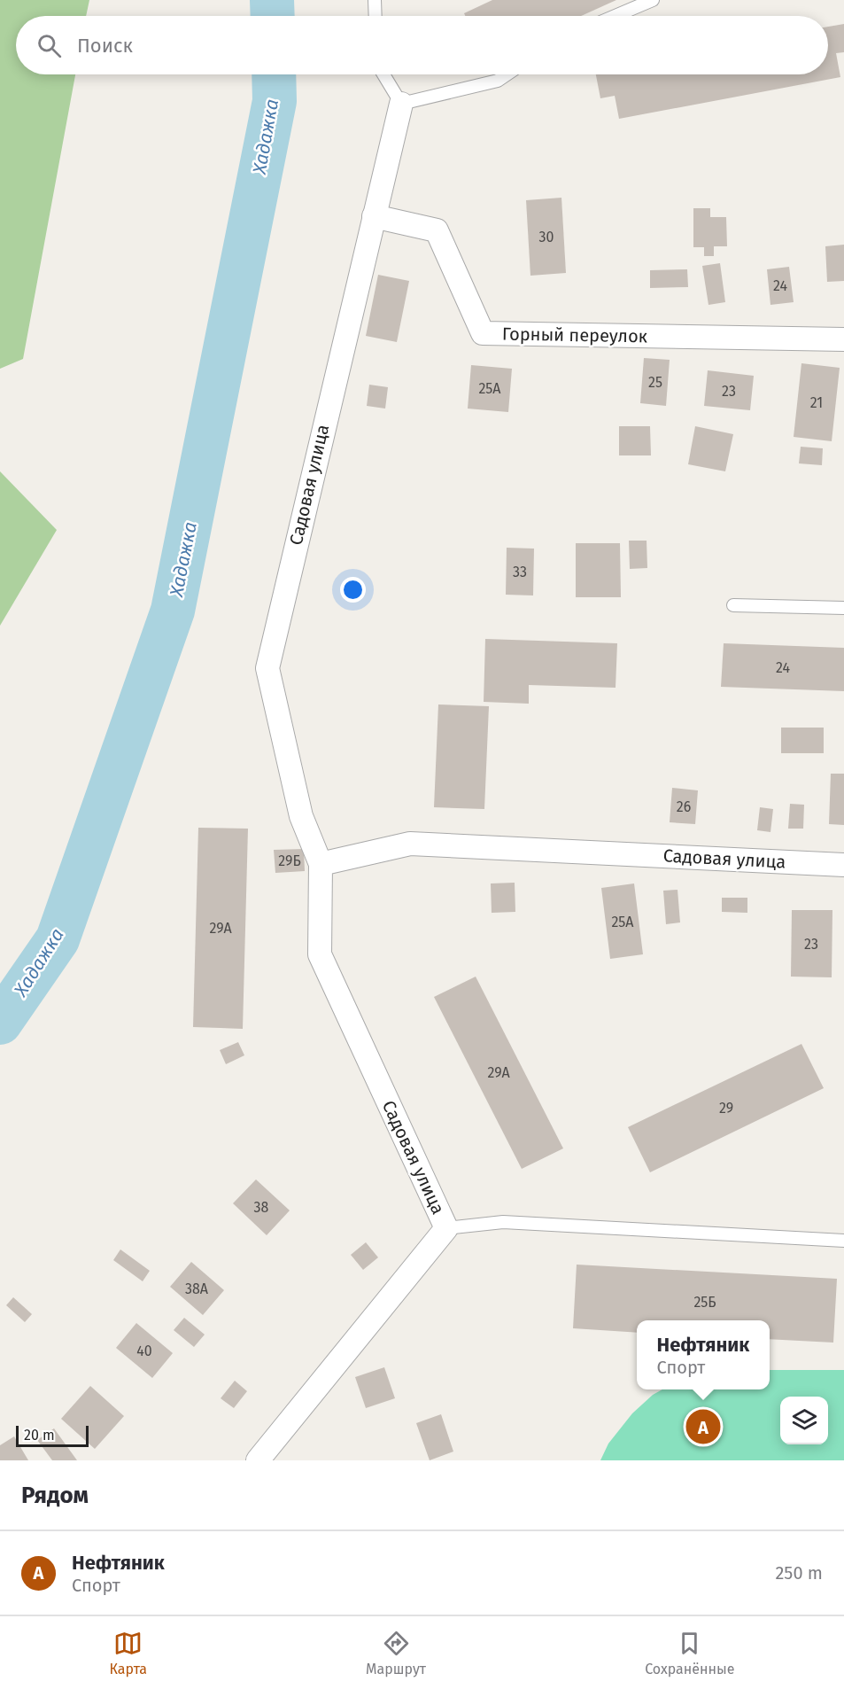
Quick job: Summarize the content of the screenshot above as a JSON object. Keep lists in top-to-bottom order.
{
  "streets": {
    "street": ["Горный переулок", "Садовая улица"]
  },
  "crossings": [
    ["Горный переулок", "Садовая улица"]
  ],
  "water": ["Хадажка"],
  "house_numbers": [
    "30",
    "24",
    "25",
    "25А",
    "23",
    "21",
    "33",
    "24",
    "26",
    "29Б",
    "25А",
    "29А",
    "23",
    "29А",
    "29",
    "38",
    "38А",
    "25Б",
    "40"
  ],
  "scale_bar": "20 m",
  "page": {
    "search": "Поиск",
    "popup": ["Нефтяник", "Спорт"],
    "pins": "A",
    "scale": "20 m",
    "heading": "Рядом",
    "list": [
      {
        "mark": "A",
        "name": "Нефтяник",
        "note": "Спорт",
        "value": "250 m"
      }
    ],
    "nav": ["Карта", "Маршрут", "Сохранённые"]
  }
}
